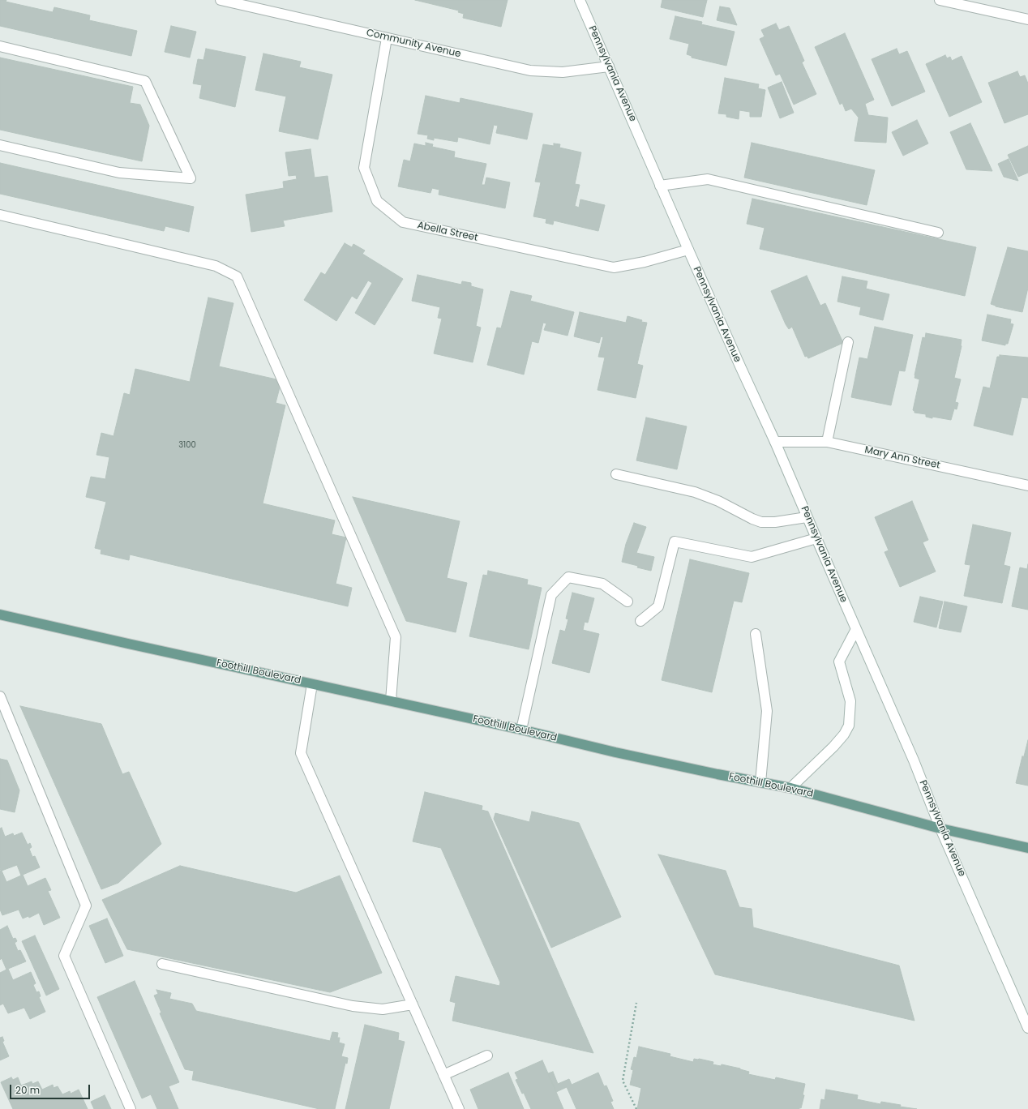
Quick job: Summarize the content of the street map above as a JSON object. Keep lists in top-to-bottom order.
{
  "streets": {
    "main road": [
      "Community Avenue",
      "Pennsylvania Avenue",
      "Abella Street",
      "Mary Ann Street",
      "Foothill Boulevard"
    ]
  },
  "crossings": [
    ["Community Avenue", "Pennsylvania Avenue"],
    ["Community Avenue", "Abella Street"],
    ["Pennsylvania Avenue", "Abella Street"],
    ["Pennsylvania Avenue", "Mary Ann Street"],
    ["Pennsylvania Avenue", "Foothill Boulevard"]
  ],
  "house_numbers": ["3100"],
  "scale_bar": "20 m"
}
